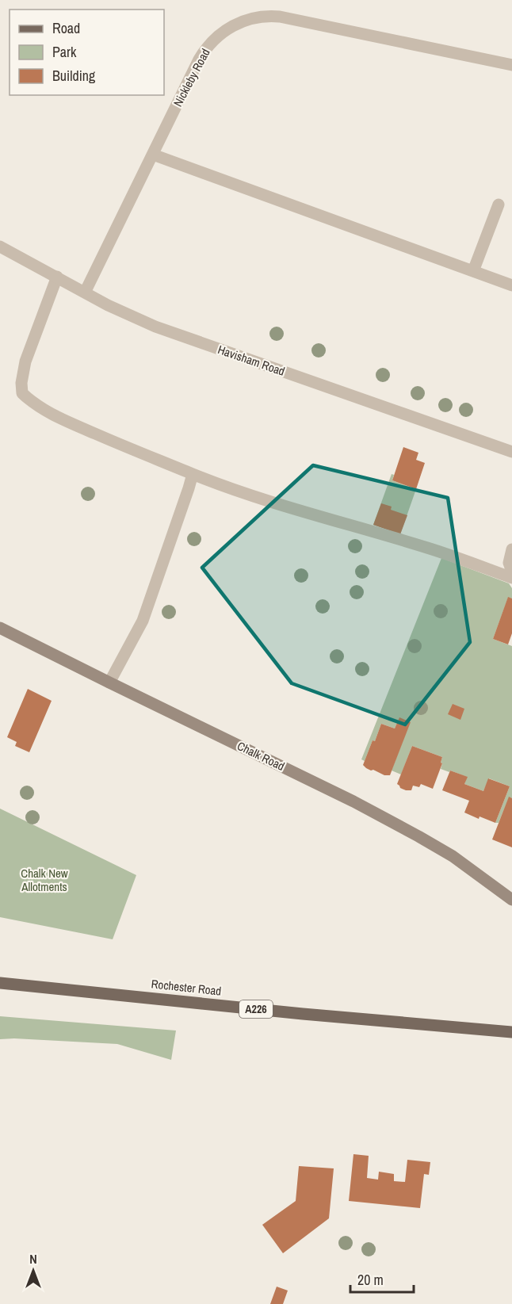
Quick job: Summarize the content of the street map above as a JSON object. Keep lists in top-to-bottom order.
{
  "streets": {
    "main road": ["Rochester Road", "A226"],
    "street": ["Nickleby Road", "Havisham Road", "Chalk Road"]
  },
  "crossings": [
    ["Nickleby Road", "Havisham Road"]
  ],
  "parks": ["Chalk New Allotments"],
  "legend": ["Road", "Park", "Building"],
  "scale_bar": "20 m",
  "north": "top"
}
